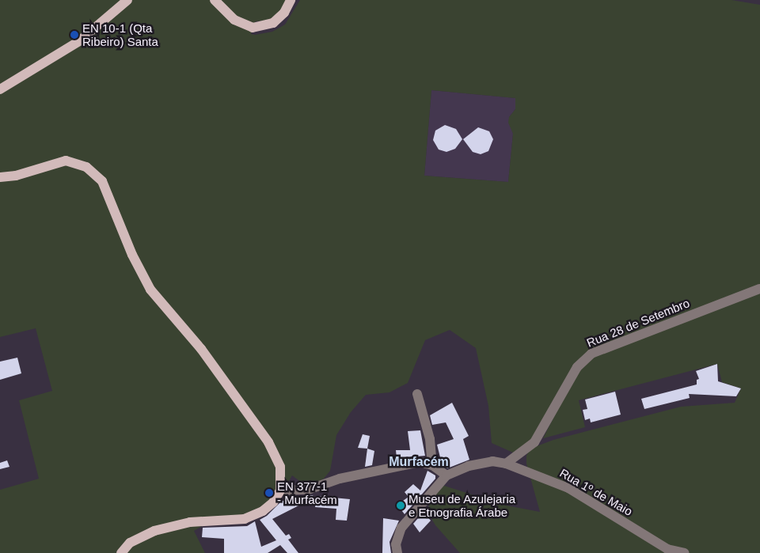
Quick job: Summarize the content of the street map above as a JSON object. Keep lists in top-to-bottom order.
{
  "streets": {
    "street": ["Rua 28 de Setembro", "Rua 1º de Maio"]
  },
  "crossings": [
    ["Rua 28 de Setembro", "Rua 1º de Maio"]
  ],
  "districts": ["Murfacém"],
  "places": ["EN 10-1 (Qta Ribeiro) Santa", "EN 377-1 - Murfacém", "Museu de Azulejaria e Etnografia Árabe"]
}
